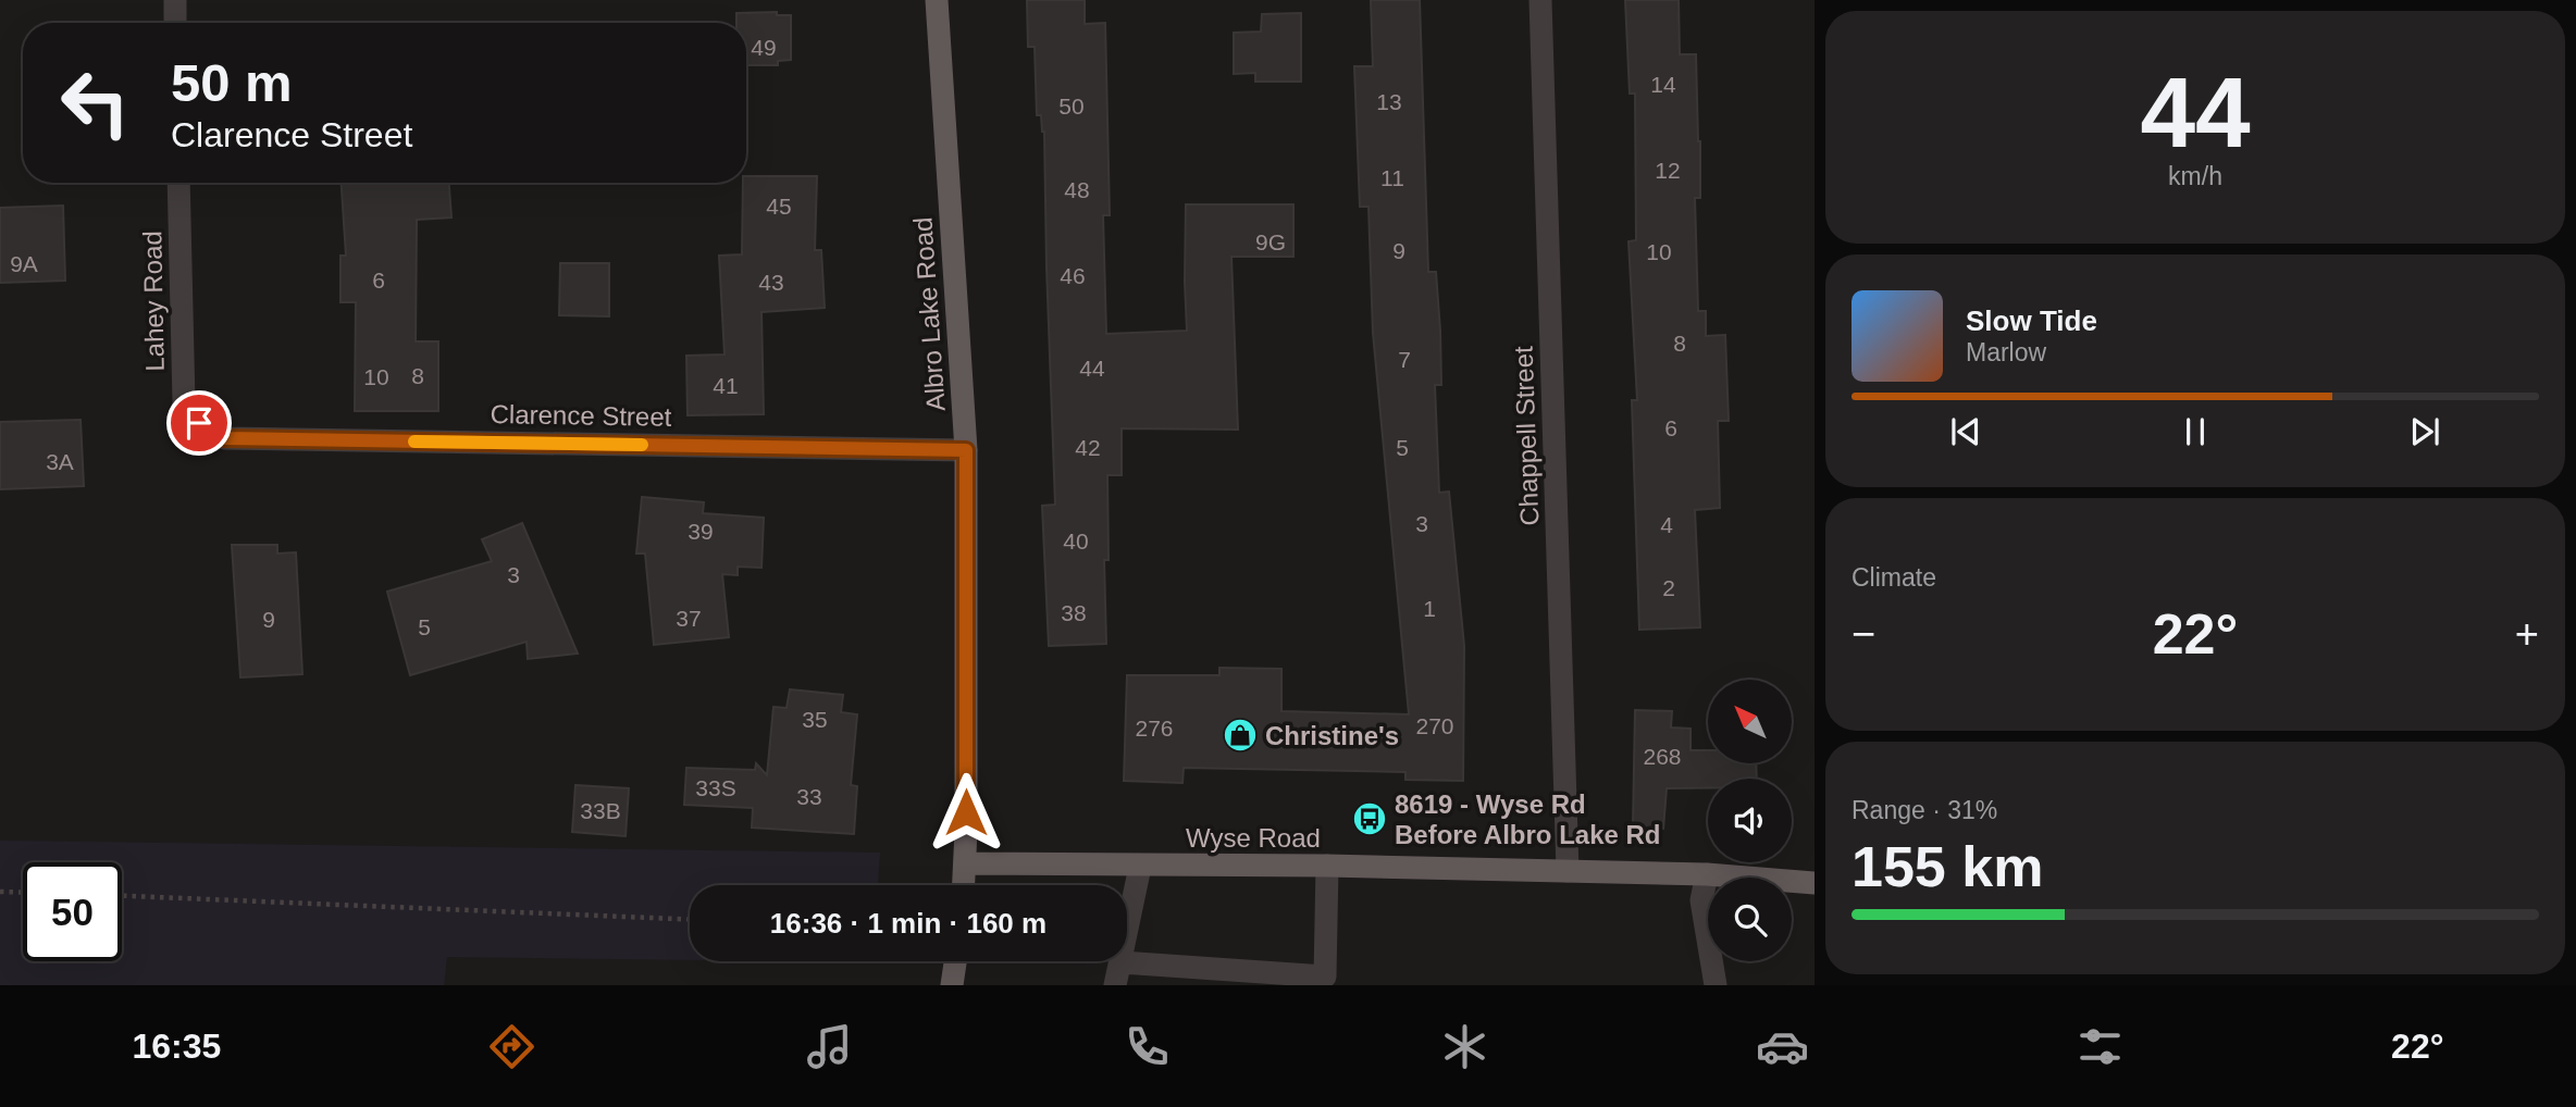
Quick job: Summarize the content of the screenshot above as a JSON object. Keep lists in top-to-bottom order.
{
  "streets": {
    "main road": ["Albro Lake Road", "Wyse Road"],
    "street": ["Lahey Road", "Clarence Street", "Chappell Street"]
  },
  "crossings": [
    ["Lahey Road", "Clarence Street"],
    ["Albro Lake Road", "Clarence Street"],
    ["Albro Lake Road", "Wyse Road"],
    ["Chappell Street", "Wyse Road"]
  ],
  "places": {
    "shop": ["Christine's"],
    "bus stop": ["8619 - Wyse Rd Before Albro Lake Rd"]
  },
  "house_numbers": [
    "49",
    "14",
    "13",
    "50",
    "12",
    "11",
    "48",
    "45",
    "9G",
    "9",
    "10",
    "9A",
    "46",
    "6",
    "43",
    "8",
    "7",
    "44",
    "8",
    "10",
    "41",
    "6",
    "42",
    "5",
    "3A",
    "3",
    "4",
    "39",
    "40",
    "3",
    "2",
    "1",
    "38",
    "37",
    "9",
    "5",
    "35",
    "270",
    "276",
    "268",
    "33S",
    "33",
    "33B"
  ],
  "north": "top left",
  "page": {
    "tile": [
      ["44", "km/h"],
      "Climate",
      ["Range · 31%", "155 km"]
    ],
    "turn": ["50 m", "Clarence Street"],
    "song": ["Slow Tide", "Marlow"],
    "heat": ["−", "22°", "+"],
    "limit": "50",
    "trip": "16:36 · 1 min · 160 m",
    "tabs": ["16:35", "22°"]
  }
}
